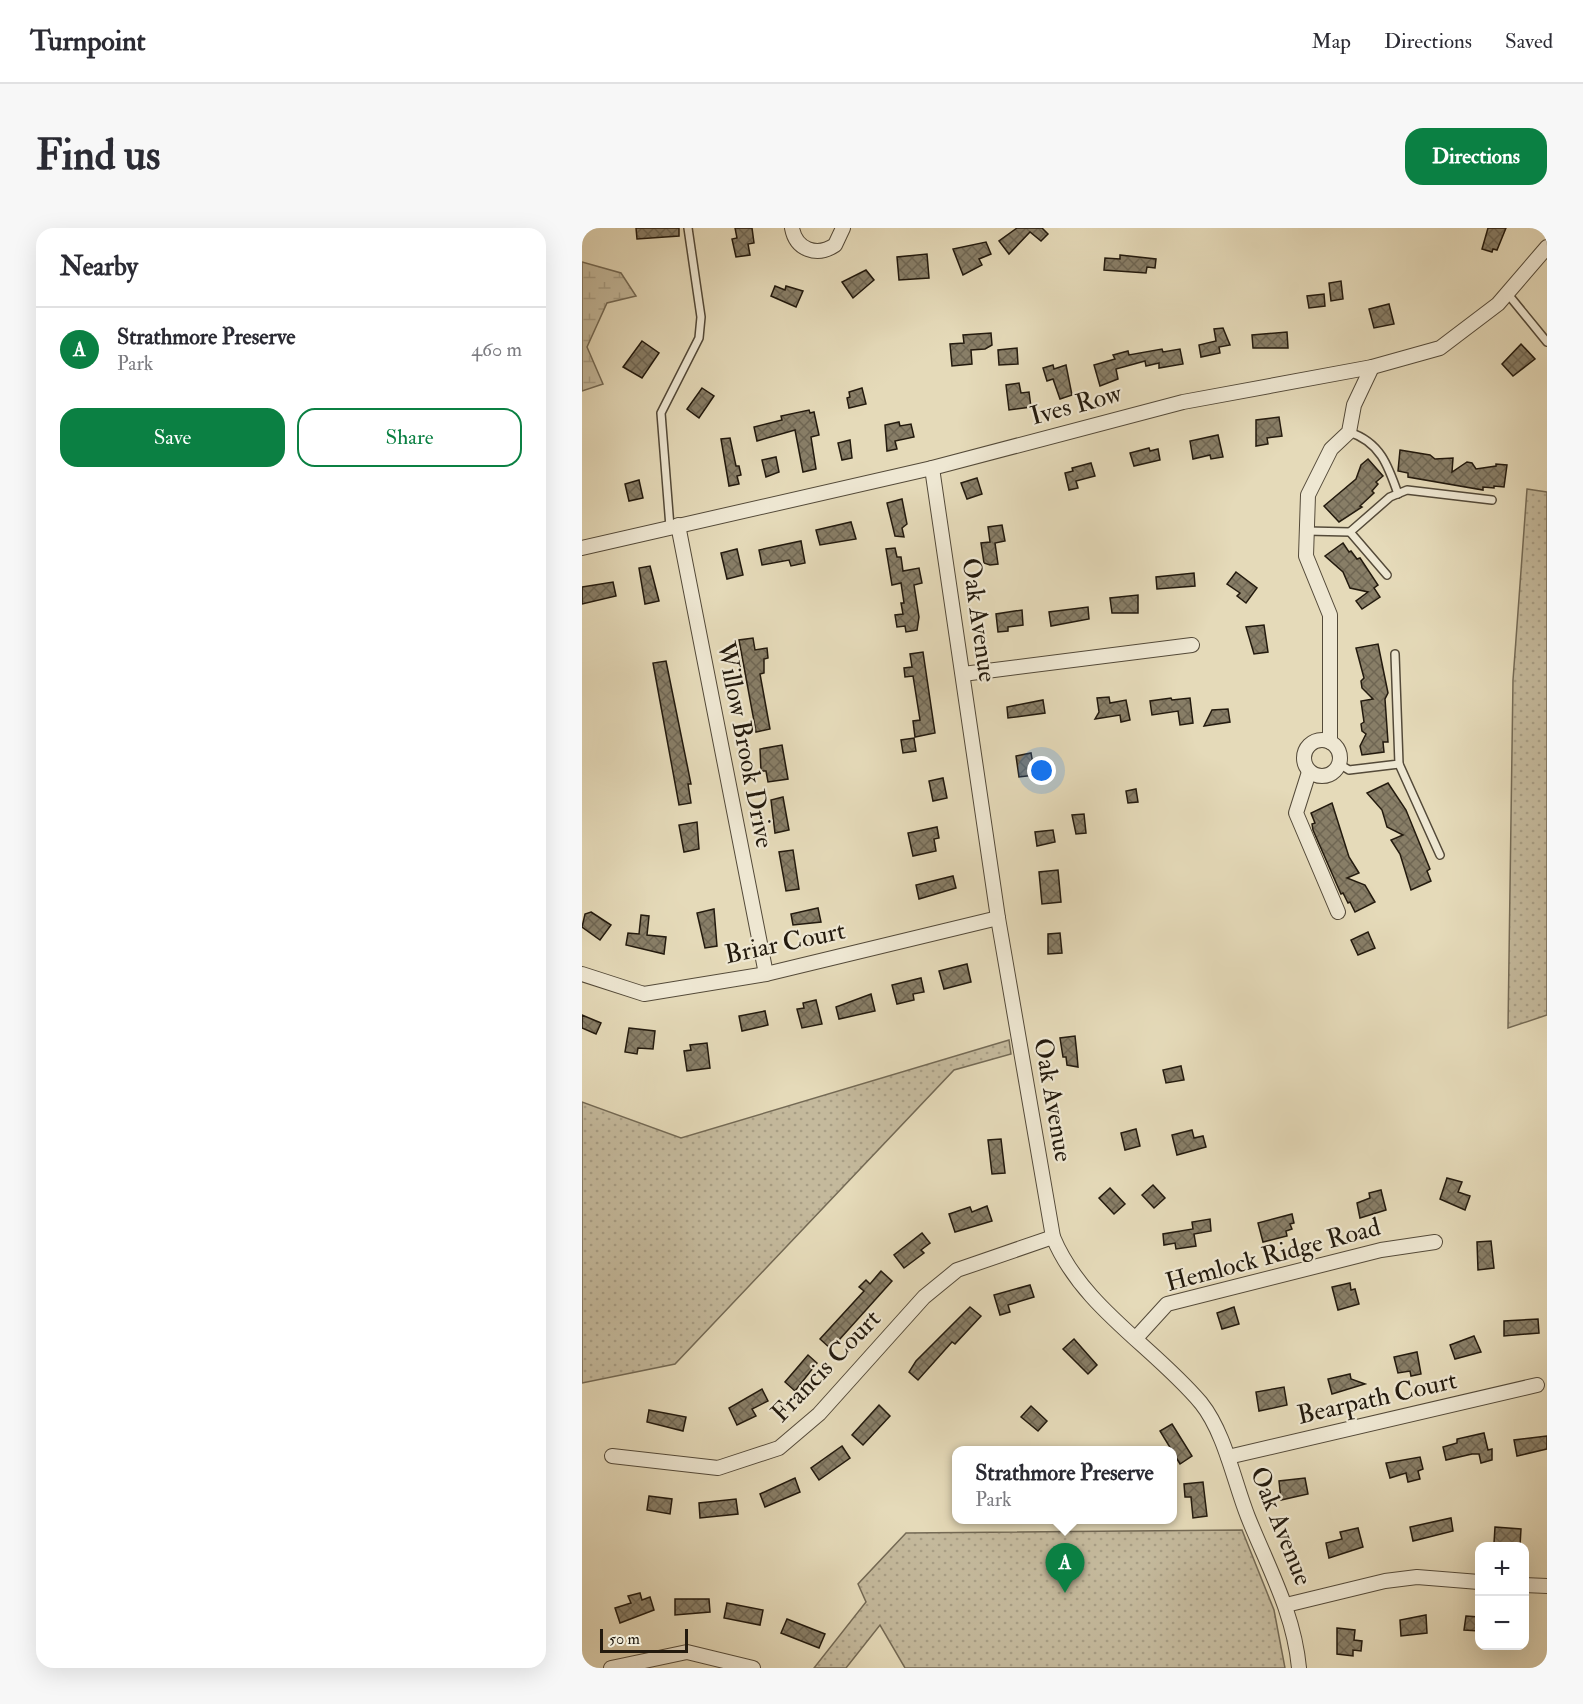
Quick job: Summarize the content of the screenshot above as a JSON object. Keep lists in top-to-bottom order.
{
  "streets": {
    "street": [
      "Ives Row",
      "Oak Avenue",
      "Willow Brook Drive",
      "Briar Court",
      "Hemlock Ridge Road",
      "Francis Court",
      "Bearpath Court"
    ]
  },
  "crossings": [
    ["Ives Row", "Oak Avenue"],
    ["Ives Row", "Willow Brook Drive"],
    ["Oak Avenue", "Briar Court"],
    ["Oak Avenue", "Hemlock Ridge Road"],
    ["Oak Avenue", "Francis Court"],
    ["Oak Avenue", "Bearpath Court"],
    ["Willow Brook Drive", "Briar Court"]
  ],
  "scale_bar": "50 m",
  "page": {
    "header": "Turnpoint",
    "nav": ["Map", "Directions", "Saved"],
    "buttons": [
      "Directions",
      ["Save", "Share"]
    ],
    "title": "Find us",
    "heading": "Nearby",
    "list": [
      {
        "mark": "A",
        "name": "Strathmore Preserve",
        "note": "Park",
        "value": "460 m"
      }
    ],
    "popup": ["Strathmore Preserve", "Park"],
    "map_buttons": ["+", "−"],
    "pins": "A",
    "scale": "50 m"
  }
}
